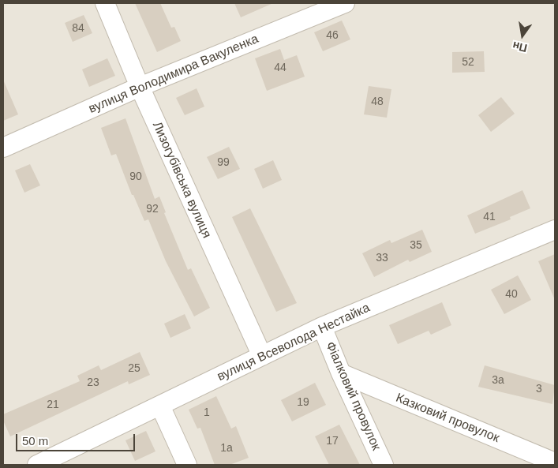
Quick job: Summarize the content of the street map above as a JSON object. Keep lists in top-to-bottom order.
{
  "streets": {
    "street": [
      "вулиця Володимира Вакуленка",
      "Лизогубівська вулиця",
      "вулиця Всеволода Нестайка",
      "Фіалковий провулок",
      "Казковий провулок"
    ]
  },
  "crossings": [
    ["вулиця Володимира Вакуленка", "Лизогубівська вулиця"],
    ["Лизогубівська вулиця", "вулиця Всеволода Нестайка"],
    ["вулиця Всеволода Нестайка", "Фіалковий провулок"],
    ["Фіалковий провулок", "Казковий провулок"]
  ],
  "house_numbers": [
    "84",
    "46",
    "52",
    "44",
    "48",
    "99",
    "90",
    "92",
    "41",
    "35",
    "33",
    "40",
    "25",
    "3а",
    "23",
    "3",
    "19",
    "21",
    "1",
    "17",
    "1а"
  ],
  "scale_bar": "50 m",
  "north": "bottom"
}
